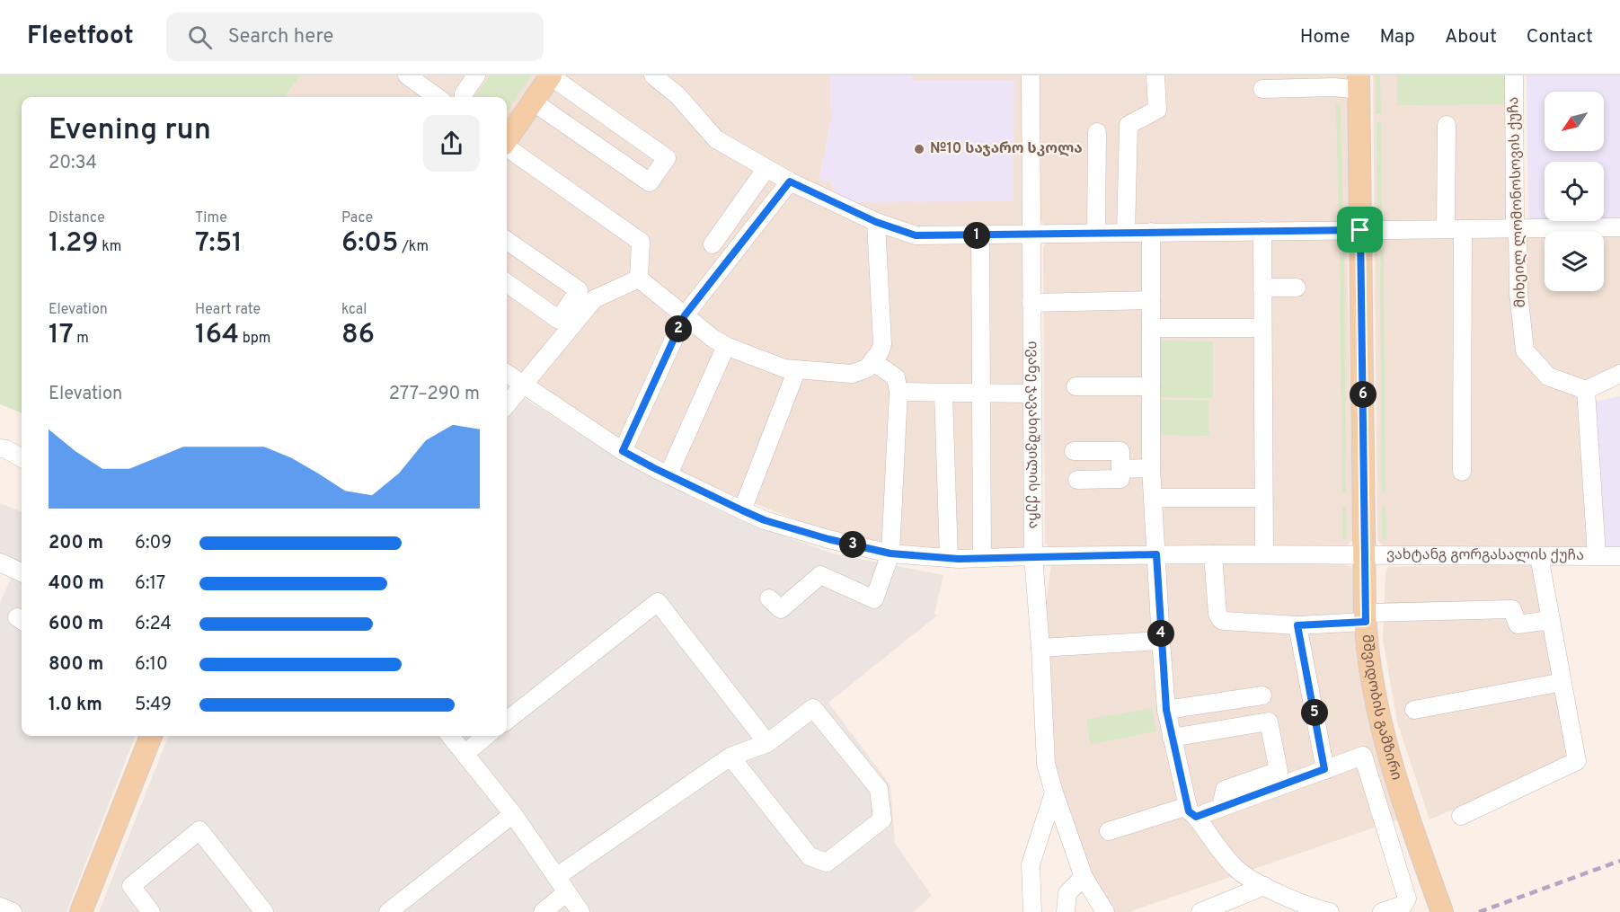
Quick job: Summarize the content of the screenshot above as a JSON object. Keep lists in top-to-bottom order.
{
  "streets": {
    "main road": ["მშვიდობის გამზირი"],
    "street": ["მიხეილ ლომონოსოვის ქუჩა", "ივანე ჯავახიშვილის ქუჩა", "ვახტანგ გორგასალის ქუჩა"]
  },
  "crossings": [
    ["ივანე ჯავახიშვილის ქუჩა", "ვახტანგ გორგასალის ქუჩა"],
    ["ვახტანგ გორგასალის ქუჩა", "მშვიდობის გამზირი"]
  ],
  "places": ["№10 საჯარო სკოლა"],
  "north": "bottom left",
  "page": {
    "header": "Fleetfoot",
    "search": "Search here",
    "nav": [
      "Home",
      "Map",
      "About",
      "Contact"
    ],
    "heading": ["Evening run", "20:34"],
    "stats": [
      ["Distance", "1.29 km"],
      ["Time", "7:51"],
      ["Pace", "6:05 /km"],
      ["Elevation", "17 m"],
      ["Heart rate", "164 bpm"],
      ["kcal", "86"]
    ],
    "pins": [
      "1",
      "2",
      "6",
      "3",
      "4",
      "5"
    ],
    "chart": ["Elevation", "277–290 m"],
    "list": [
      {
        "name": "200 m",
        "note": "6:09"
      },
      {
        "name": "400 m",
        "note": "6:17"
      },
      {
        "name": "600 m",
        "note": "6:24"
      },
      {
        "name": "800 m",
        "note": "6:10"
      },
      {
        "name": "1.0 km",
        "note": "5:49"
      }
    ]
  }
}
